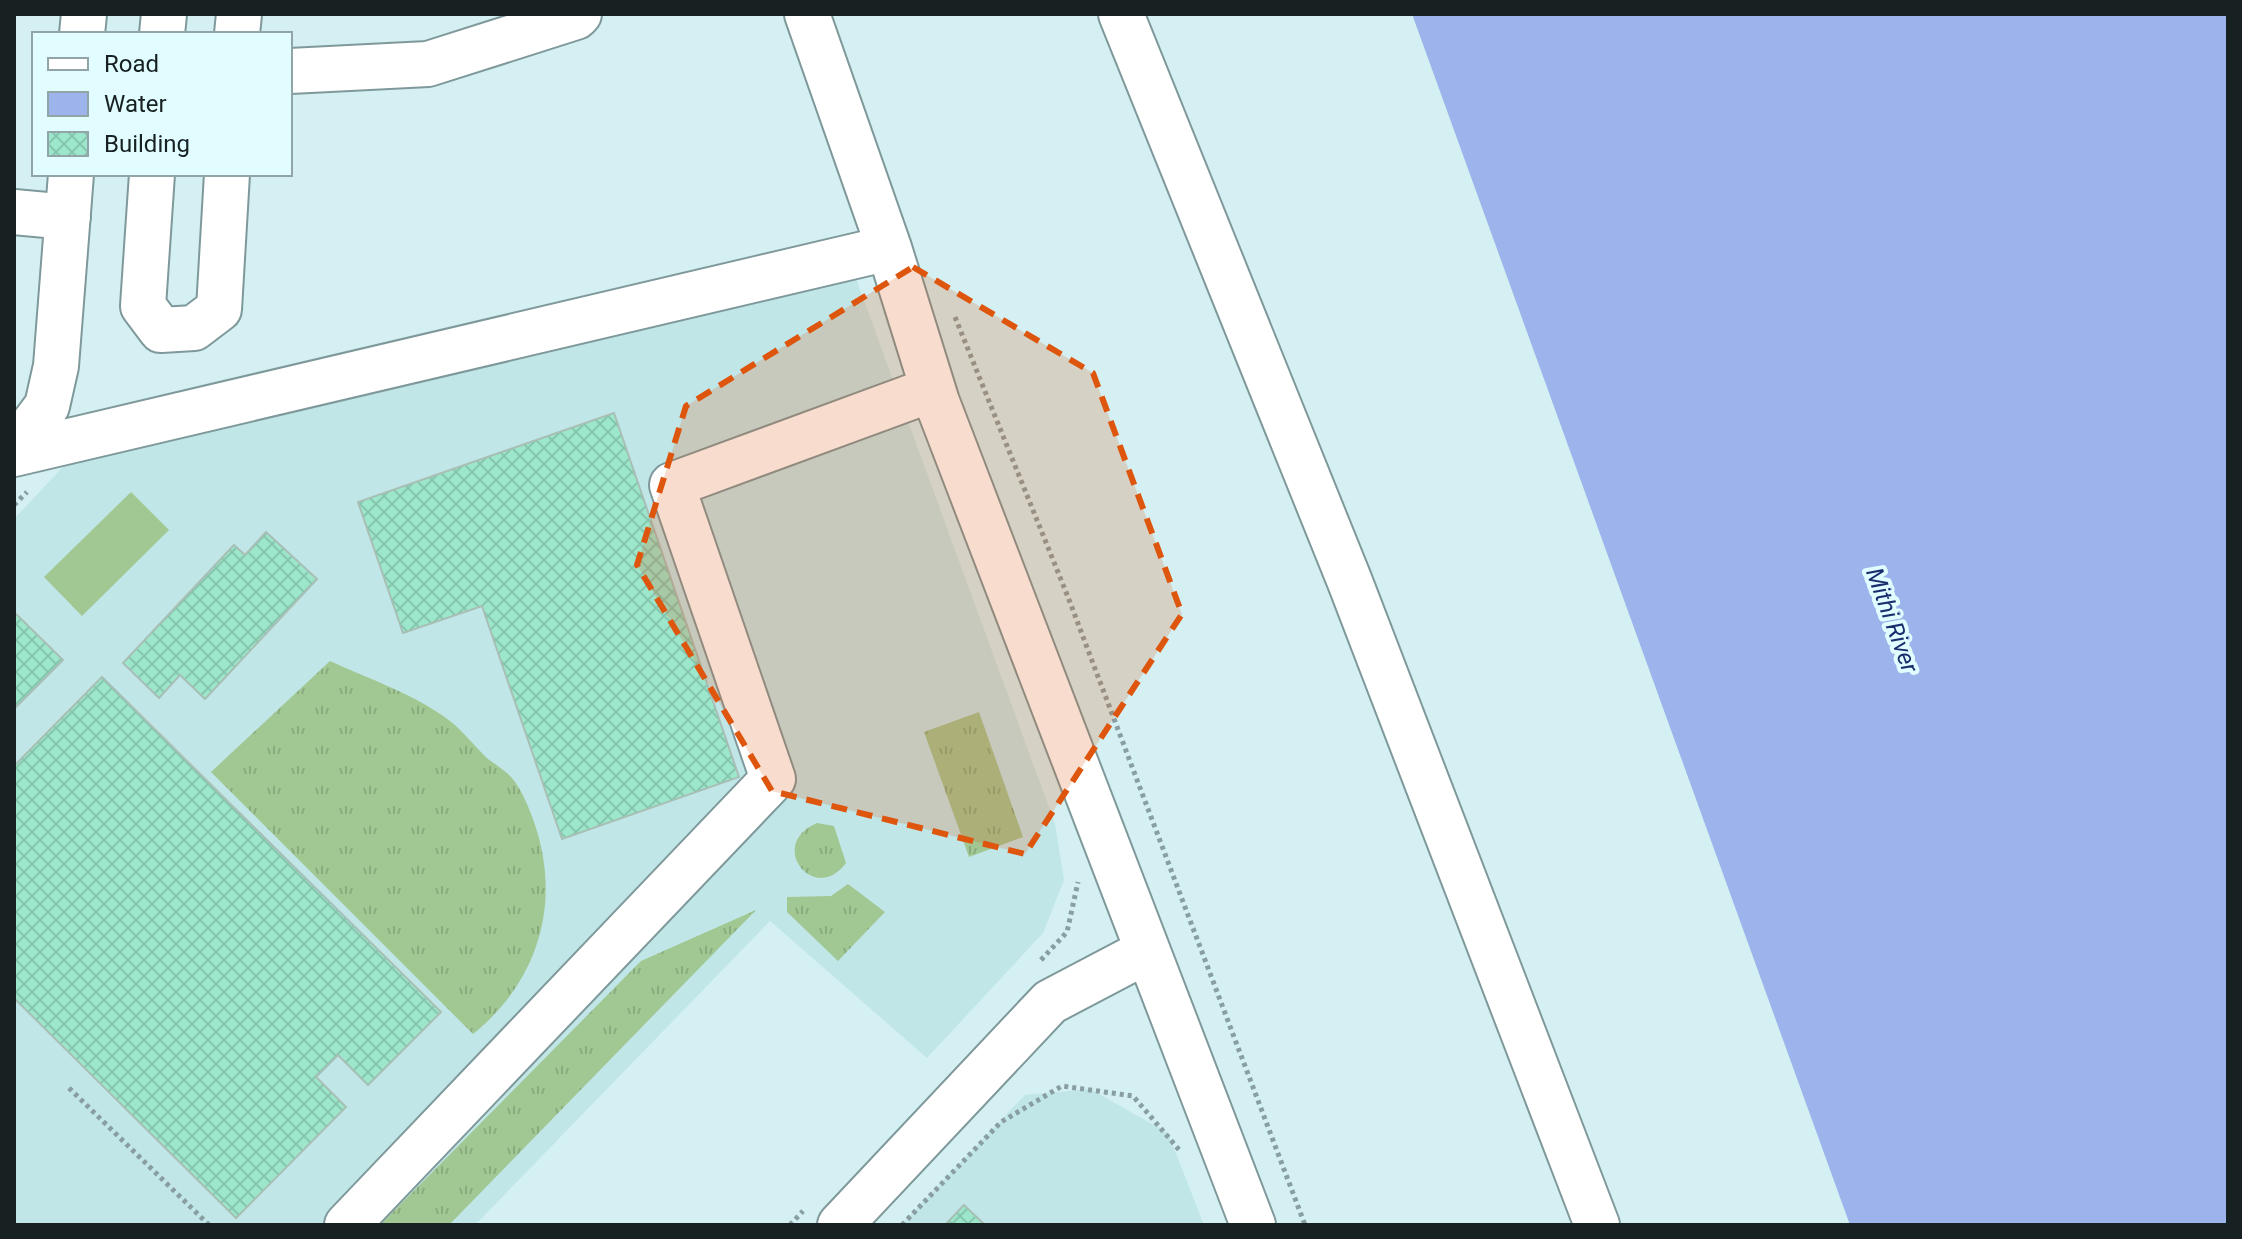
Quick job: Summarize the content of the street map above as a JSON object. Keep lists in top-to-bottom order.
{
  "water": ["Mithi River"],
  "legend": ["Road", "Water", "Building"]
}
